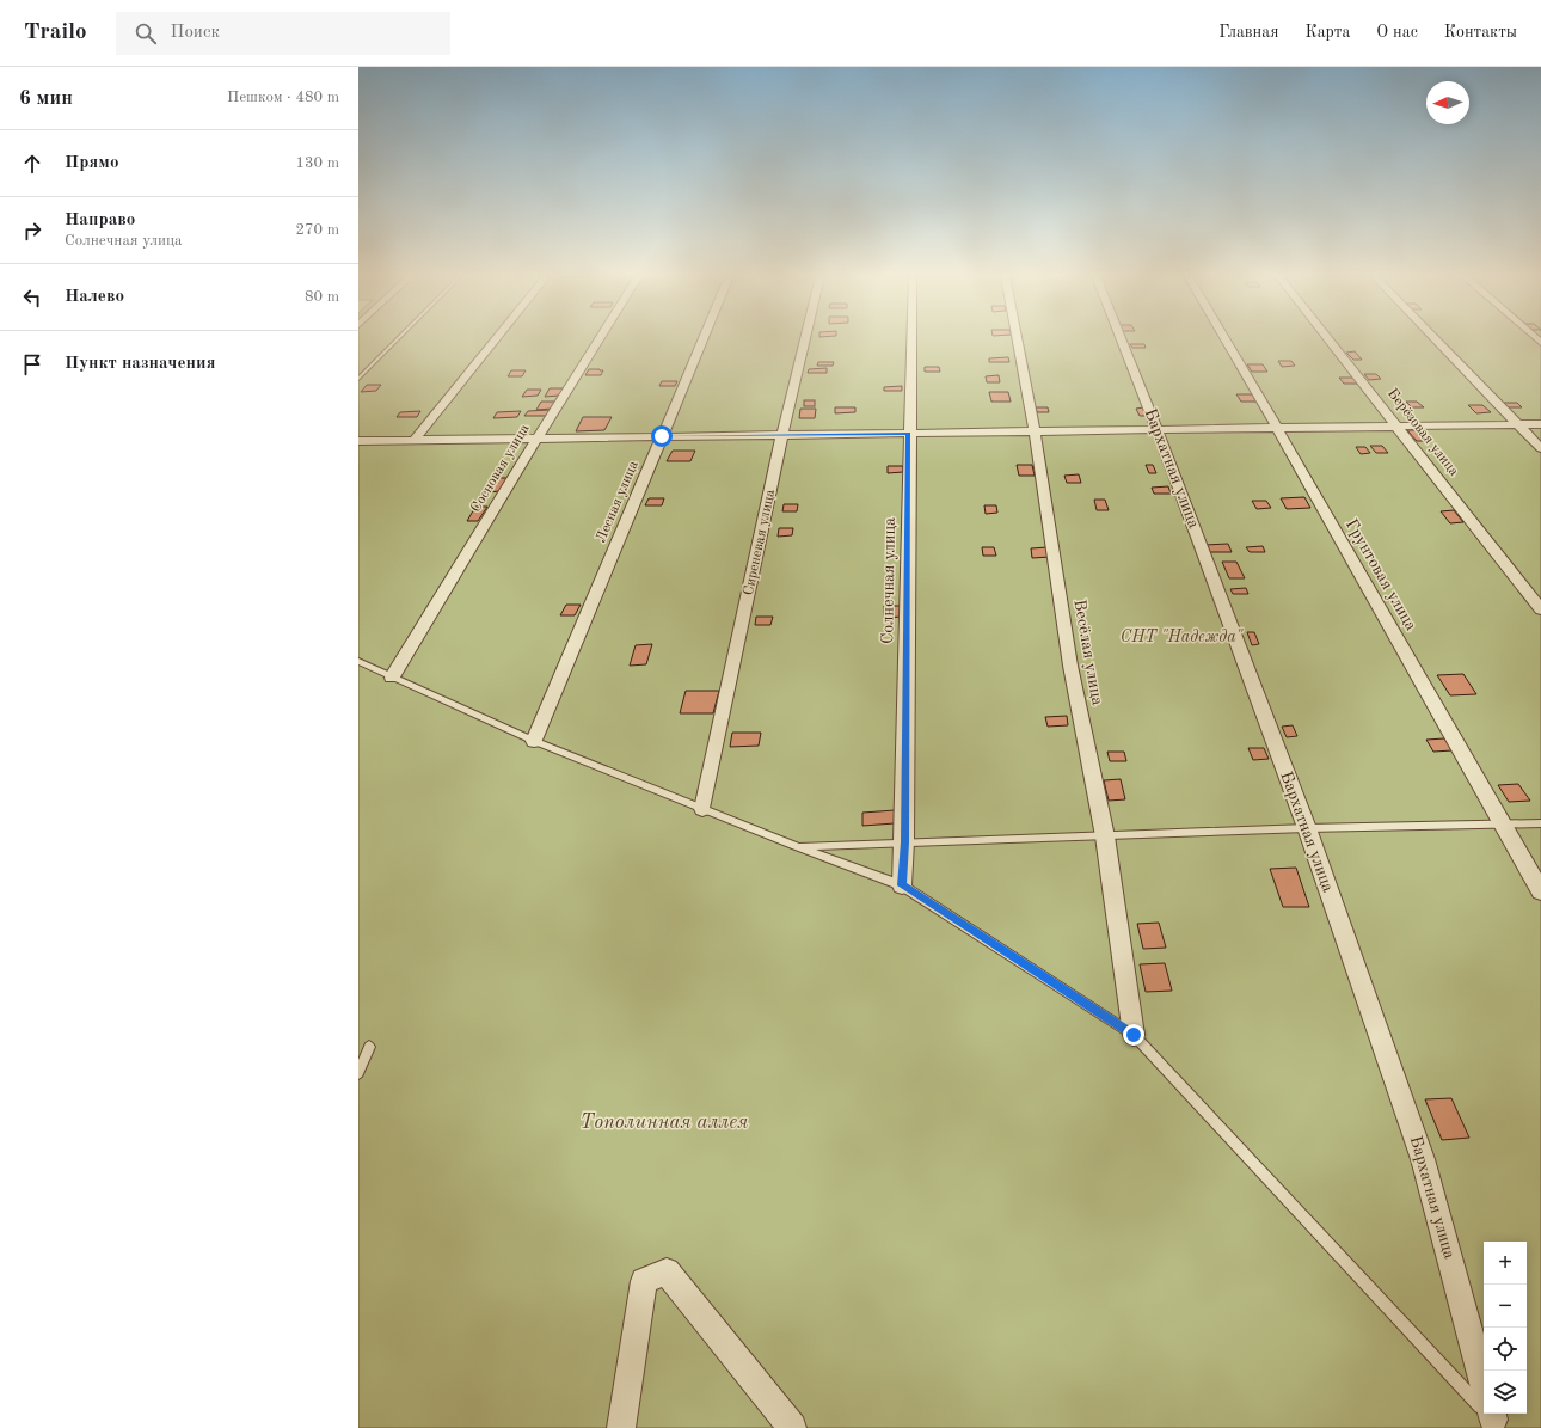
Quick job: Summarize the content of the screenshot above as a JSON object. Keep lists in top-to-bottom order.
{
  "streets": {
    "street": [
      "Берёзовая улица",
      "Сосновая улица",
      "Бархатная улица",
      "Лесная улица",
      "Сиреневая улица",
      "Грунтовая улица",
      "Солнечная улица",
      "Весёлая улица"
    ]
  },
  "parks": ["СНТ \"Надежда\"", "Тополинная аллея"],
  "north": "left",
  "page": {
    "header": "Trailo",
    "search": "Поиск",
    "nav": [
      "Главная",
      "Карта",
      "О нас",
      "Контакты"
    ],
    "heading": ["6 мин", "Пешком · 480 m"],
    "list": [
      ["Прямо", "130 m"],
      ["Направо", "Солнечная улица", "270 m"],
      ["Налево", "80 m"],
      "Пункт назначения"
    ],
    "map_buttons": ["+", "−"]
  }
}
